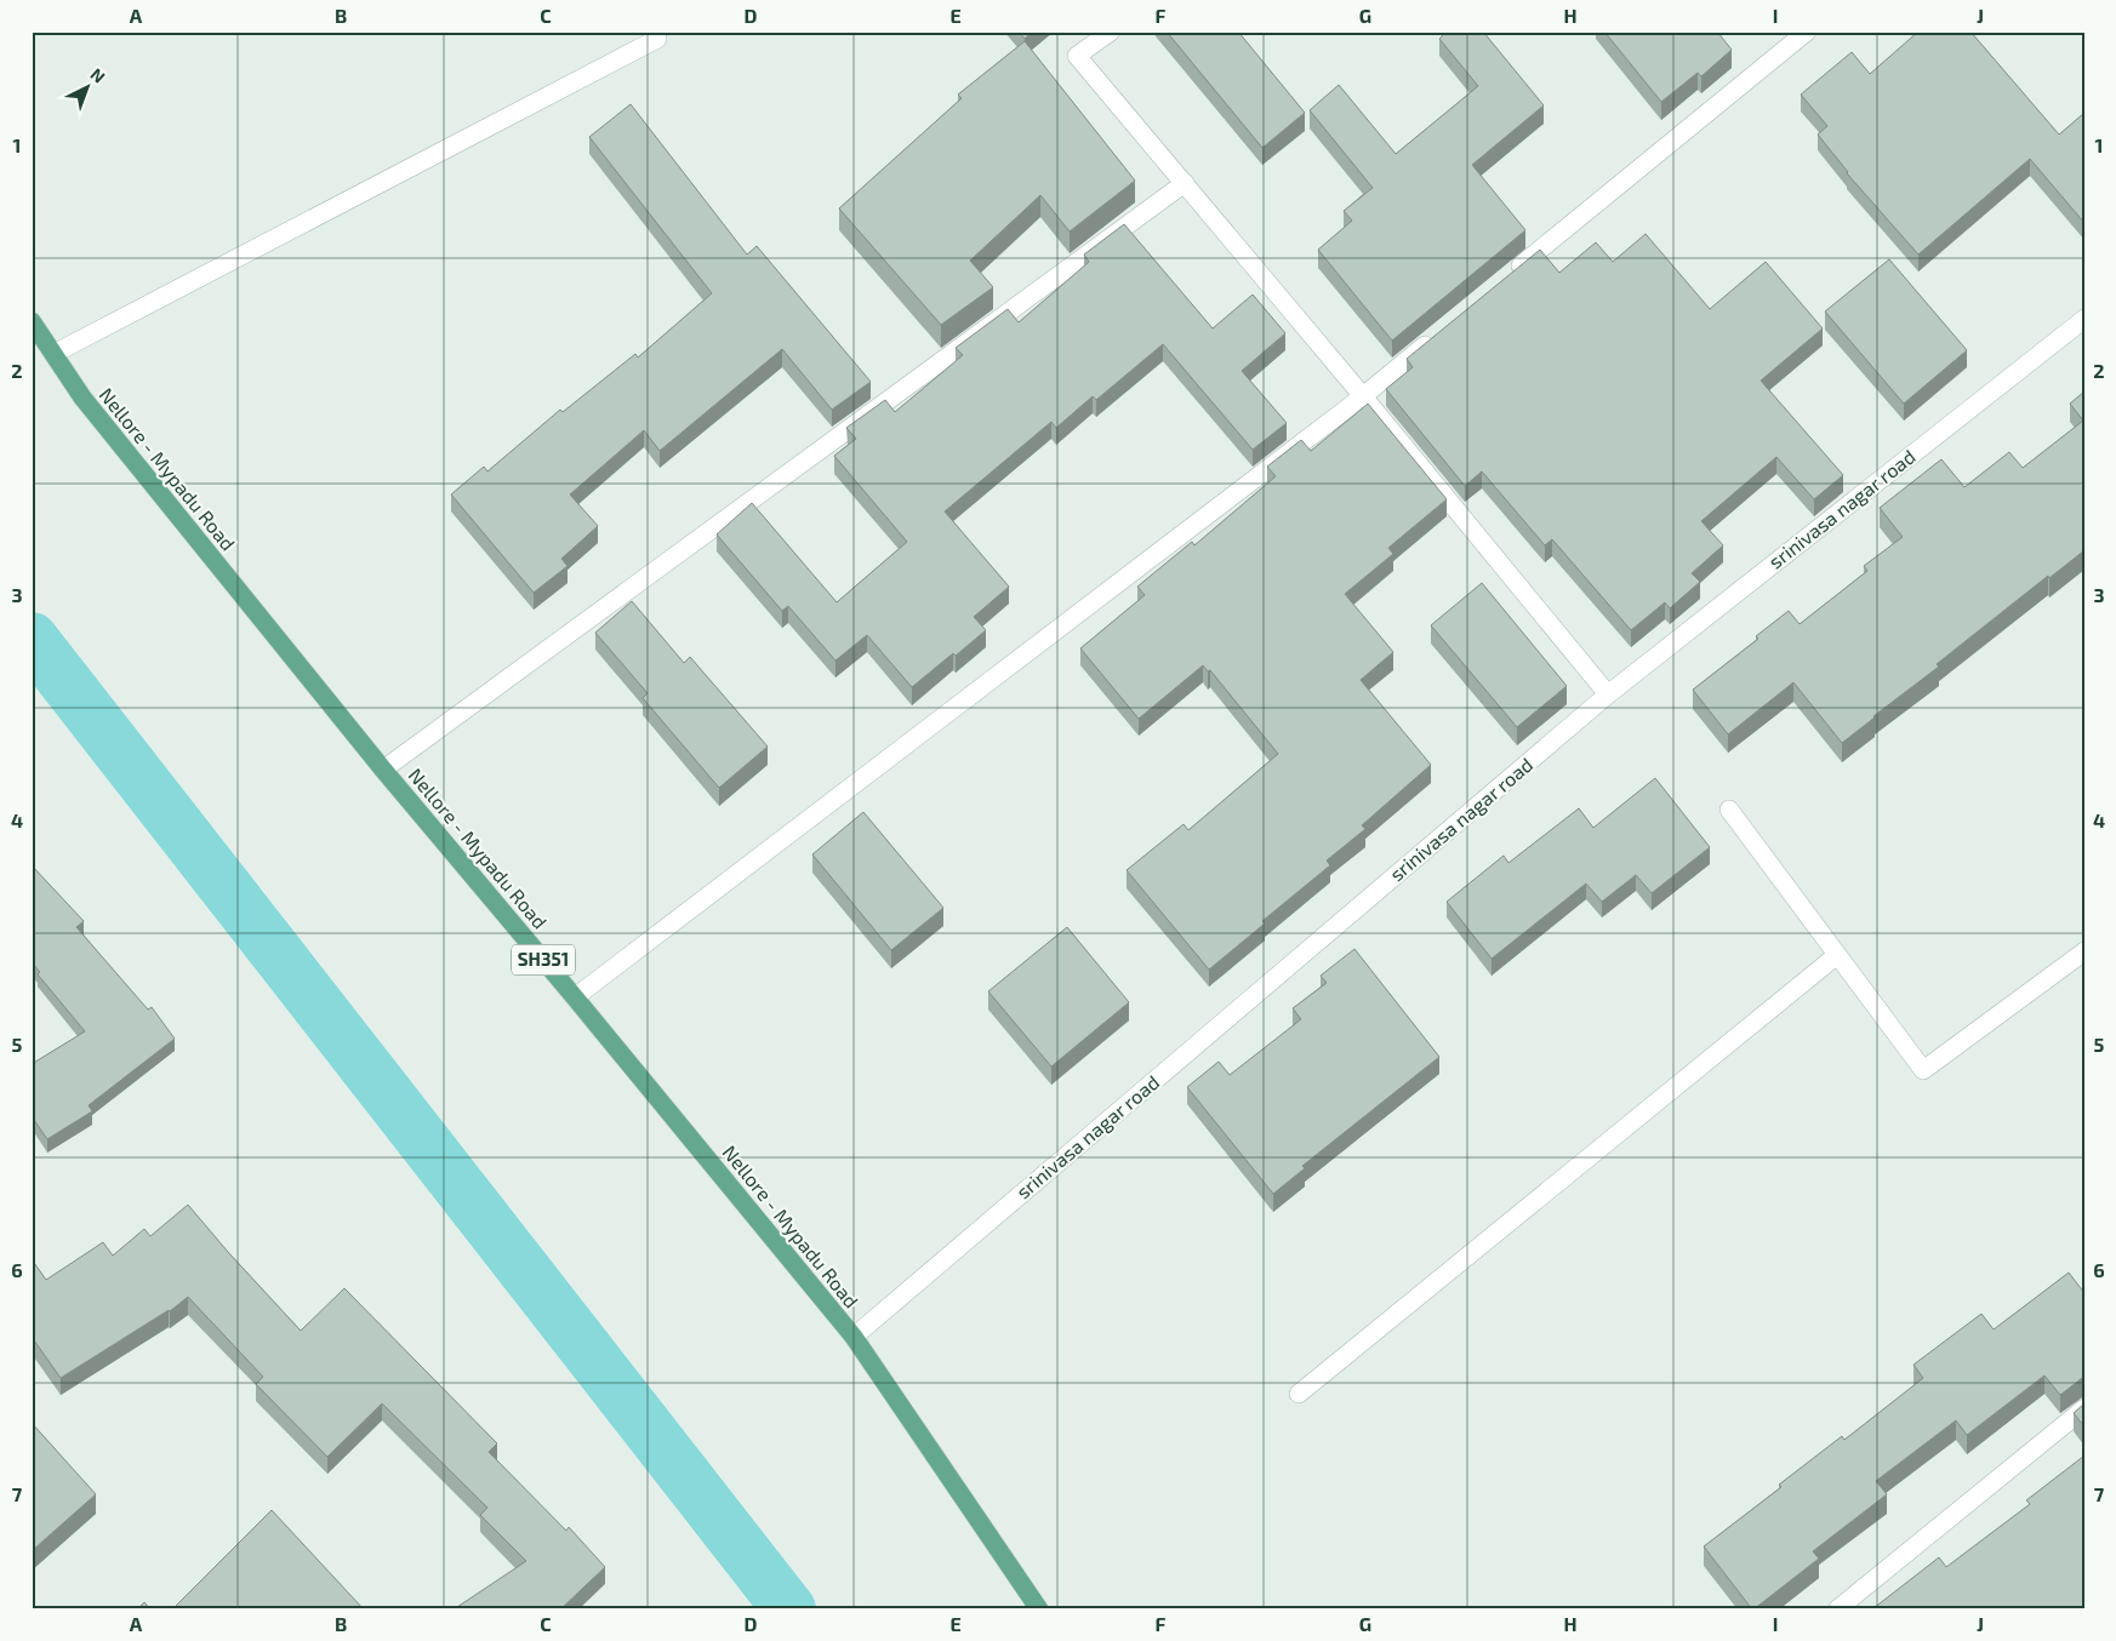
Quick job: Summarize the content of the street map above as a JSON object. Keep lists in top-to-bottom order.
{
  "streets": {
    "main road": ["Nellore - Mypadu Road", "SH351"],
    "street": ["srinivasa nagar road"]
  },
  "crossings": [
    ["Nellore - Mypadu Road", "srinivasa nagar road"]
  ],
  "north": "top right",
  "grid": {
    "columns": [
      "A",
      "B",
      "C",
      "D",
      "E",
      "F",
      "G",
      "H",
      "I",
      "J"
    ],
    "rows": [
      "1",
      "2",
      "3",
      "4",
      "5",
      "6",
      "7"
    ]
  }
}
